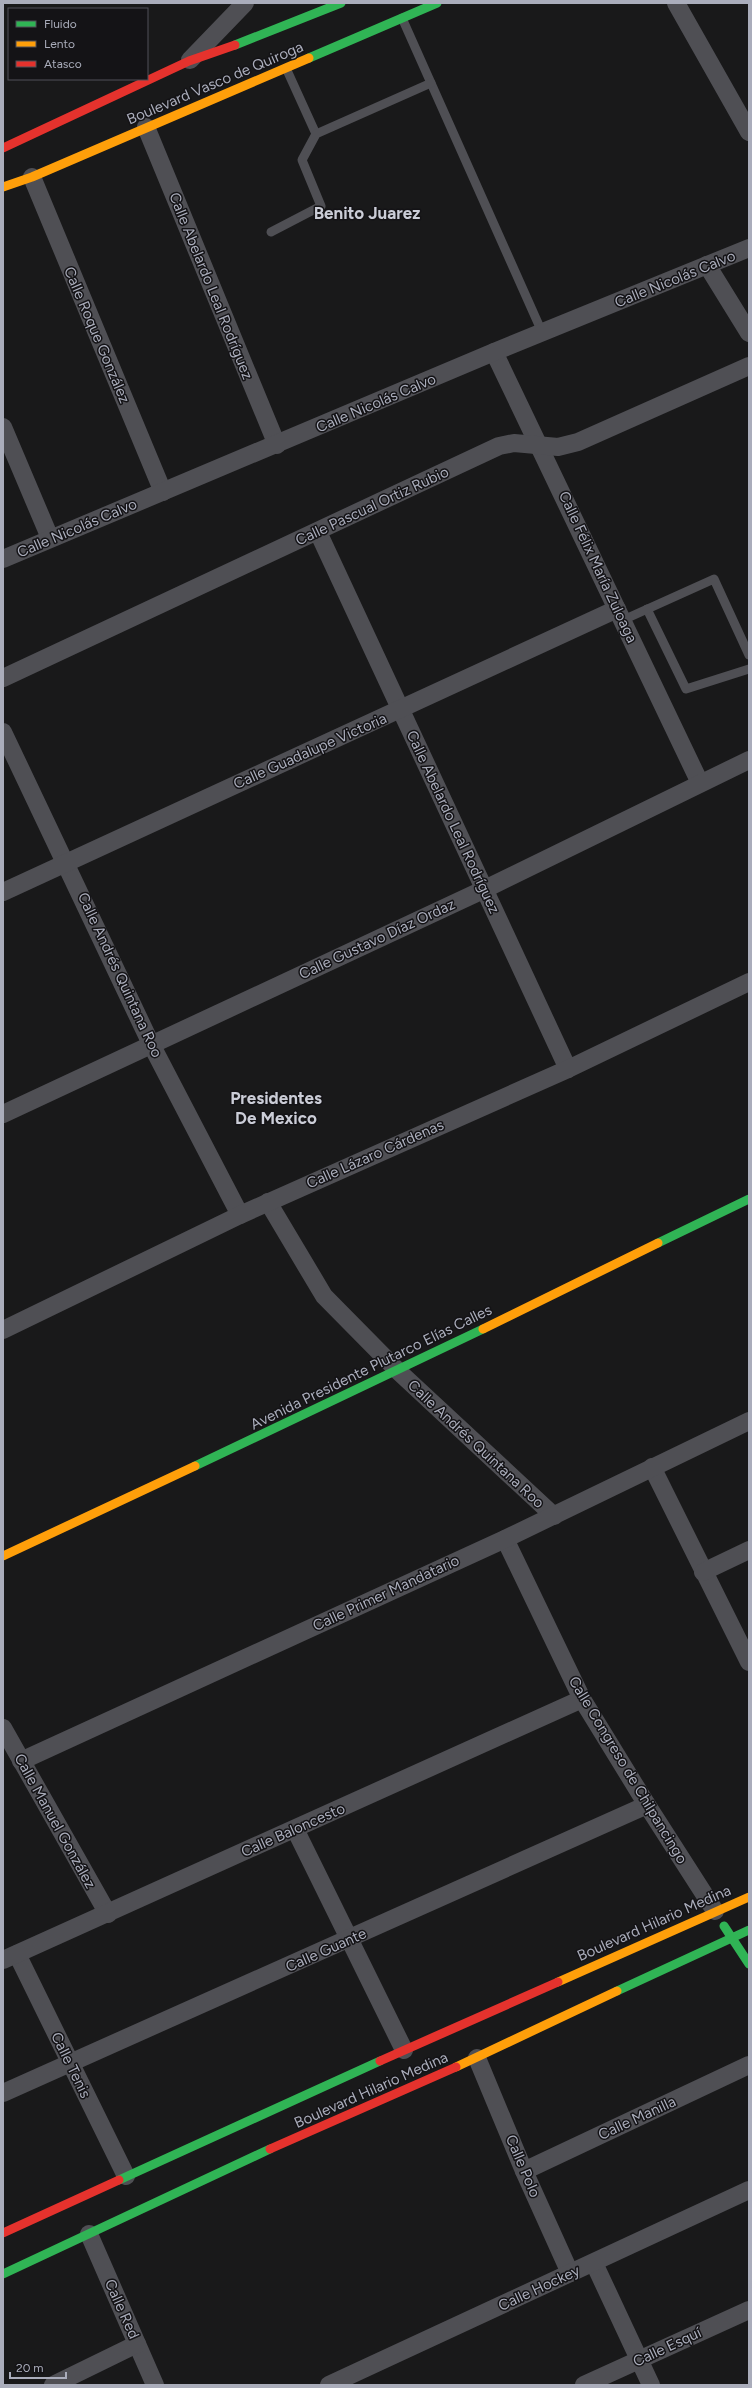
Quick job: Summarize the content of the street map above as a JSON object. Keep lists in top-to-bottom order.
{
  "streets": {
    "street": [
      "Boulevard Vasco de Quiroga",
      "Calle Nicolás Calvo",
      "Calle Abelardo Leal Rodríguez",
      "Calle Roque González",
      "Calle Pascual Ortiz Rubio",
      "Calle Félix María Zuloaga",
      "Calle Guadalupe Victoria",
      "Calle Gustavo Díaz Ordaz",
      "Calle Andrés Quintana Roo",
      "Calle Lázaro Cárdenas",
      "Avenida Presidente Plutarco Elías Calles",
      "Calle Primer Mandatario",
      "Calle Congreso de Chilpancingo",
      "Calle Manuel González",
      "Calle Baloncesto",
      "Boulevard Hilario Medina",
      "Calle Guante",
      "Calle Tenis",
      "Calle Manilla",
      "Calle Polo",
      "Calle Hockey",
      "Calle Red",
      "Calle Esquí"
    ]
  },
  "crossings": [
    ["Boulevard Vasco de Quiroga", "Calle Abelardo Leal Rodríguez"],
    ["Boulevard Vasco de Quiroga", "Calle Roque González"],
    ["Calle Nicolás Calvo", "Calle Abelardo Leal Rodríguez"],
    ["Calle Nicolás Calvo", "Calle Roque González"],
    ["Calle Nicolás Calvo", "Calle Félix María Zuloaga"],
    ["Calle Abelardo Leal Rodríguez", "Calle Pascual Ortiz Rubio"],
    ["Calle Abelardo Leal Rodríguez", "Calle Guadalupe Victoria"],
    ["Calle Abelardo Leal Rodríguez", "Calle Gustavo Díaz Ordaz"],
    ["Calle Abelardo Leal Rodríguez", "Calle Lázaro Cárdenas"],
    ["Calle Pascual Ortiz Rubio", "Calle Félix María Zuloaga"],
    ["Calle Félix María Zuloaga", "Calle Guadalupe Victoria"],
    ["Calle Félix María Zuloaga", "Calle Gustavo Díaz Ordaz"],
    ["Calle Guadalupe Victoria", "Calle Andrés Quintana Roo"],
    ["Calle Gustavo Díaz Ordaz", "Calle Andrés Quintana Roo"],
    ["Calle Andrés Quintana Roo", "Calle Lázaro Cárdenas"],
    ["Calle Andrés Quintana Roo", "Avenida Presidente Plutarco Elías Calles"],
    ["Calle Andrés Quintana Roo", "Calle Primer Mandatario"],
    ["Calle Primer Mandatario", "Calle Congreso de Chilpancingo"],
    ["Calle Primer Mandatario", "Calle Manuel González"],
    ["Calle Congreso de Chilpancingo", "Calle Baloncesto"],
    ["Calle Congreso de Chilpancingo", "Boulevard Hilario Medina"],
    ["Calle Congreso de Chilpancingo", "Calle Guante"],
    ["Calle Manuel González", "Calle Baloncesto"],
    ["Calle Baloncesto", "Calle Tenis"],
    ["Boulevard Hilario Medina", "Calle Tenis"],
    ["Boulevard Hilario Medina", "Calle Polo"],
    ["Boulevard Hilario Medina", "Calle Red"],
    ["Calle Guante", "Calle Tenis"],
    ["Calle Manilla", "Calle Polo"],
    ["Calle Polo", "Calle Hockey"]
  ],
  "districts": ["Benito Juarez", "Presidentes De Mexico"],
  "legend": ["Fluido", "Lento", "Atasco"],
  "scale_bar": "20 m"
}
